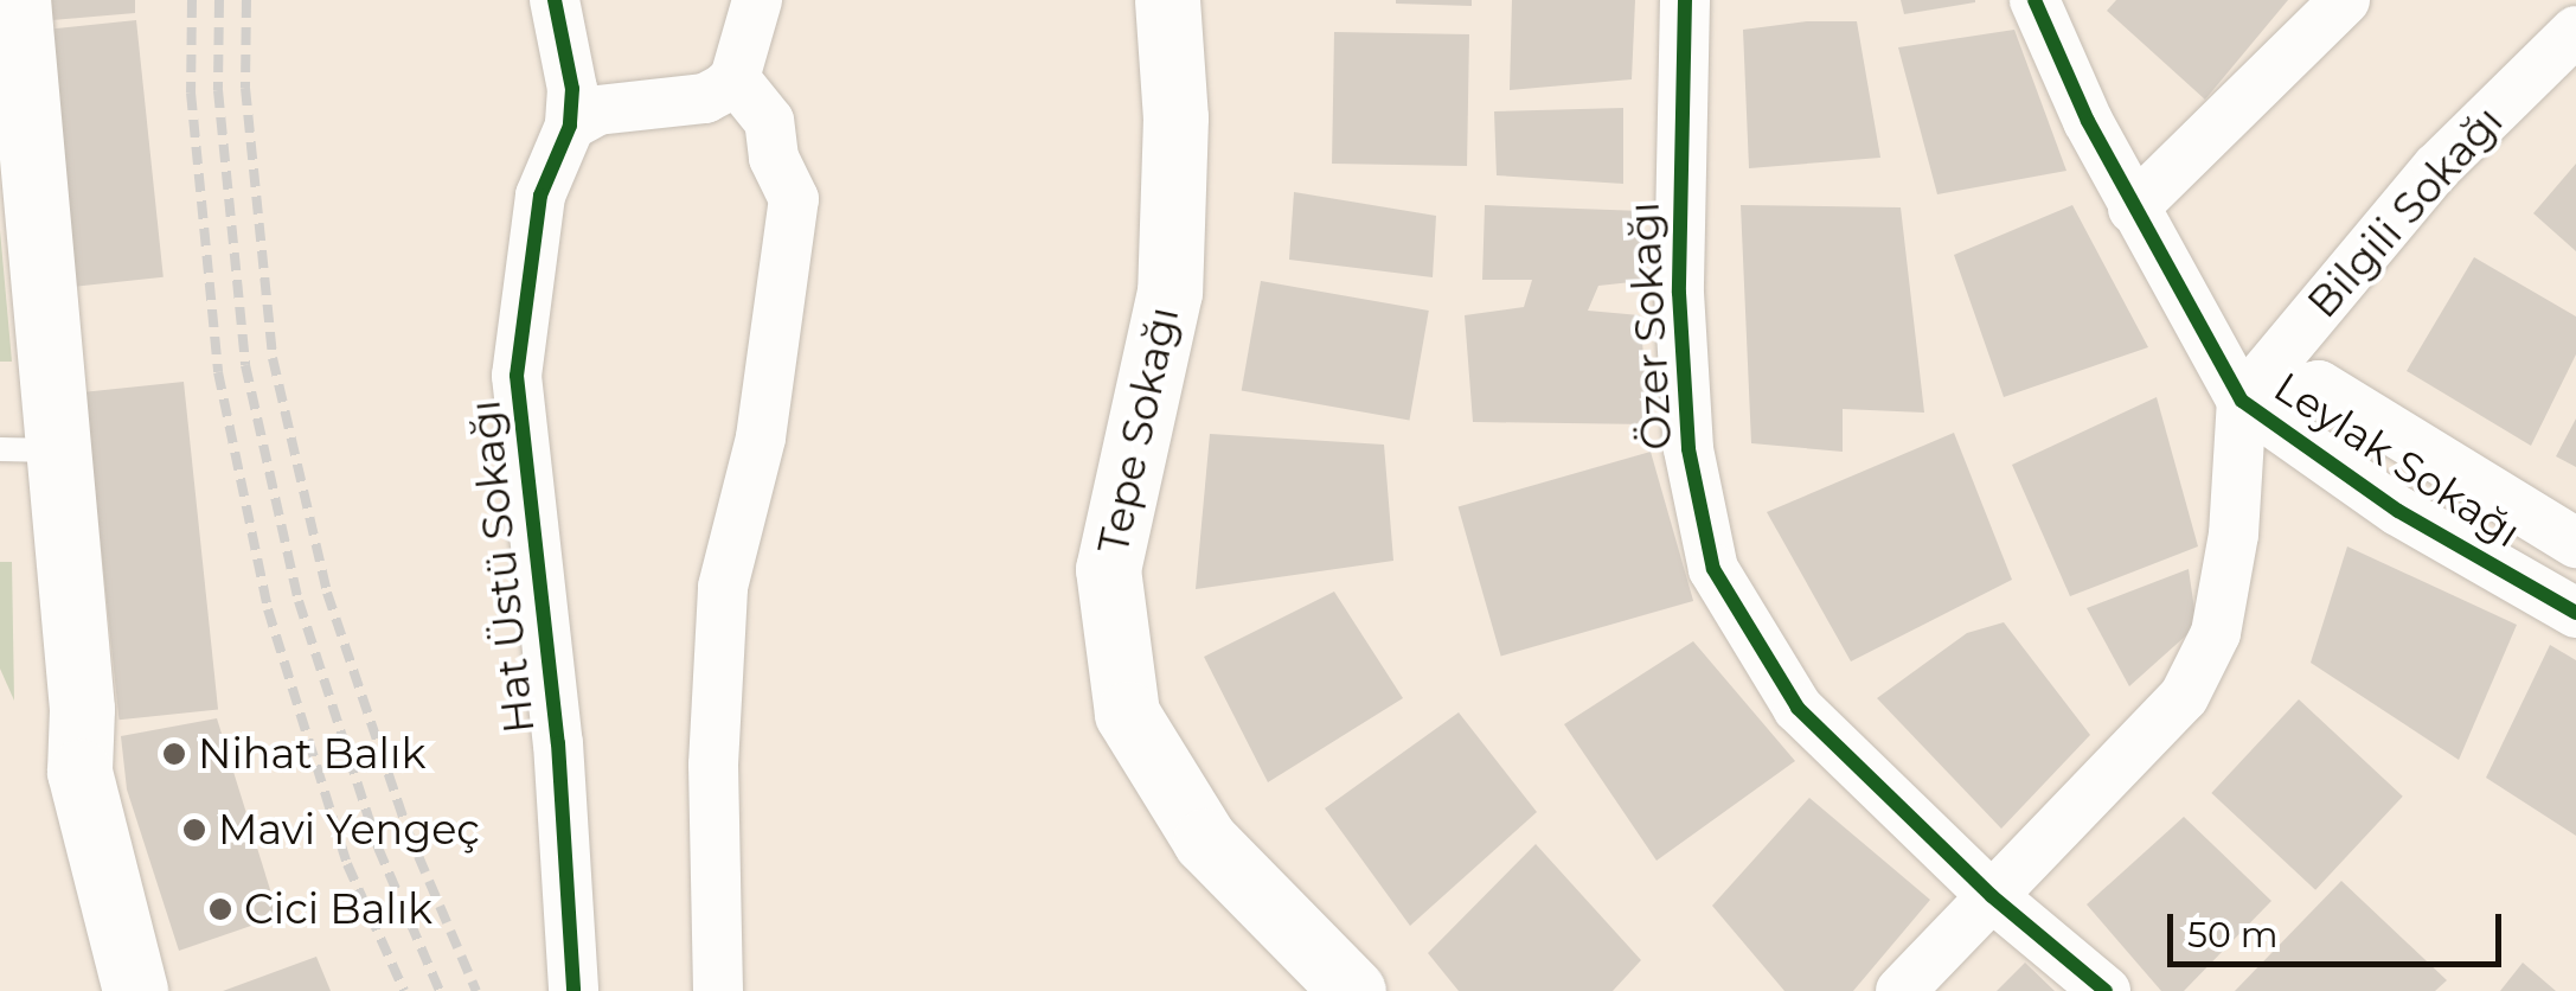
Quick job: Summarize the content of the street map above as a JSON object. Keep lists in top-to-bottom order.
{
  "streets": {
    "main road": ["Tepe Sokağı"],
    "street": [
      "Bilgili Sokağı",
      "Özer Sokağı",
      "Leylak Sokağı",
      "Hat Üstü Sokağı"
    ]
  },
  "crossings": [
    ["Bilgili Sokağı", "Leylak Sokağı"]
  ],
  "places": ["Nihat Balık", "Mavi Yengeç", "Cici Balık"],
  "scale_bar": "50 m"
}
